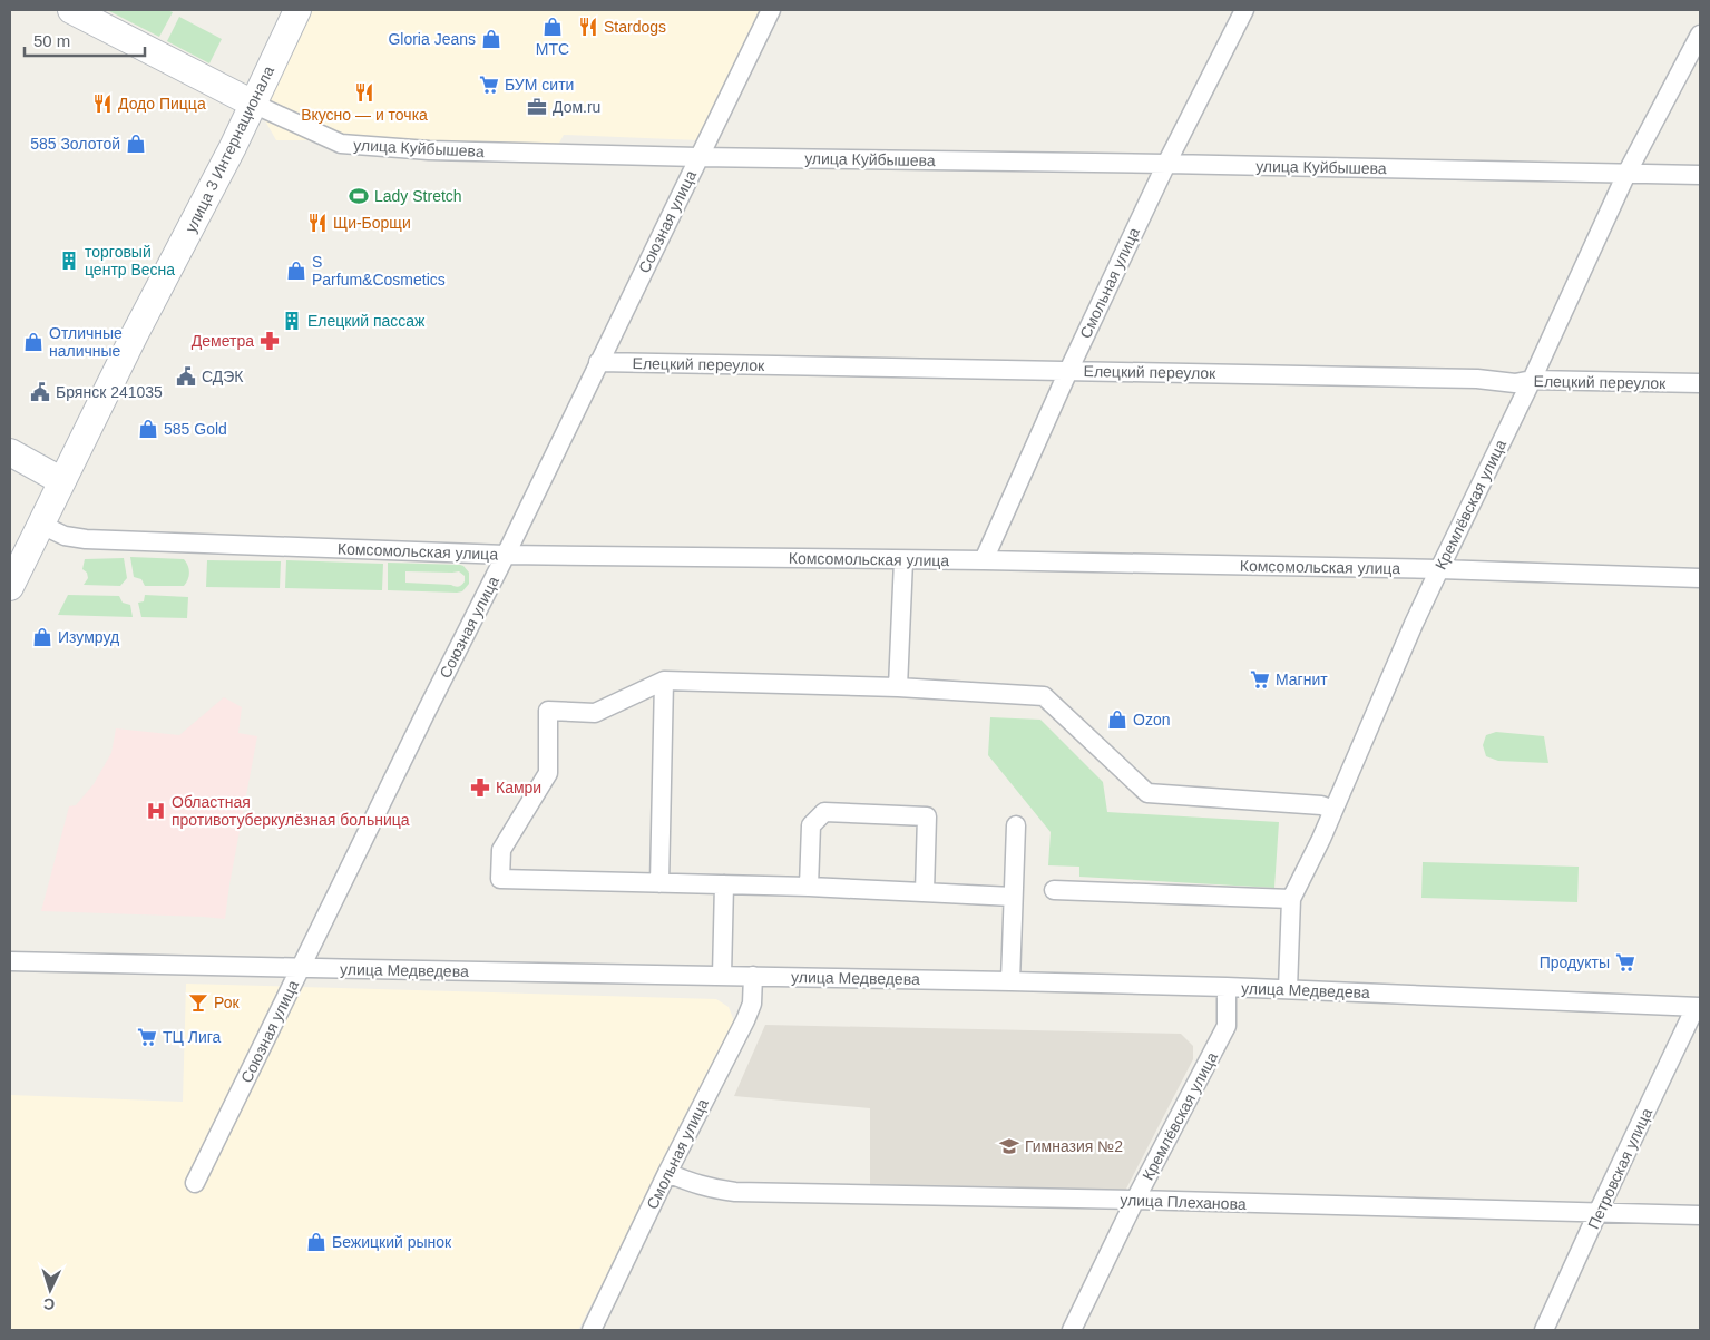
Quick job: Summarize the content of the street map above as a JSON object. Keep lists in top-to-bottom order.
{
  "streets": {
    "main road": ["улица Куйбышева", "улица 3 Интернационала"],
    "street": [
      "Союзная улица",
      "Смольная улица",
      "Елецкий переулок",
      "Кремлёвская улица",
      "Комсомольская улица",
      "улица Медведева",
      "Петровская улица",
      "улица Плеханова"
    ]
  },
  "crossings": [
    ["улица Куйбышева", "улица 3 Интернационала"],
    ["улица Куйбышева", "Союзная улица"],
    ["улица Куйбышева", "Смольная улица"],
    ["улица Куйбышева", "Кремлёвская улица"],
    ["улица 3 Интернационала", "Комсомольская улица"],
    ["Союзная улица", "Елецкий переулок"],
    ["Союзная улица", "Комсомольская улица"],
    ["Союзная улица", "улица Медведева"],
    ["Смольная улица", "Елецкий переулок"],
    ["Смольная улица", "Комсомольская улица"],
    ["Смольная улица", "улица Медведева"],
    ["Смольная улица", "улица Плеханова"],
    ["Елецкий переулок", "Кремлёвская улица"],
    ["Кремлёвская улица", "Комсомольская улица"],
    ["Кремлёвская улица", "улица Медведева"],
    ["Кремлёвская улица", "улица Плеханова"],
    ["улица Медведева", "Петровская улица"],
    ["Петровская улица", "улица Плеханова"]
  ],
  "places": {
    "shop": [
      "МТС",
      "Gloria Jeans",
      "585 Золотой",
      "S Parfum&Cosmetics",
      "Отличные наличные",
      "585 Gold",
      "Изумруд",
      "Ozon",
      "Бежицкий рынок"
    ],
    "restaurant": [
      "Stardogs",
      "Вкусно — и точка",
      "Додо Пицца",
      "Щи-Борщи"
    ],
    "supermarket": [
      "БУМ сити",
      "Магнит",
      "Продукты",
      "ТЦ Лига"
    ],
    "office": ["Дом.ru"],
    "sports": ["Lady Stretch"],
    "building": ["торговый центр Весна", "Елецкий пассаж"],
    "pharmacy": ["Деметра", "Камри"],
    "public building": ["СДЭК", "Брянск 241035"],
    "hospital": ["Областная противотуберкулёзная больница"],
    "bar": ["Рок"],
    "school or university": ["Гимназия №2"]
  },
  "scale_bar": "50 m",
  "north": "bottom"
}
